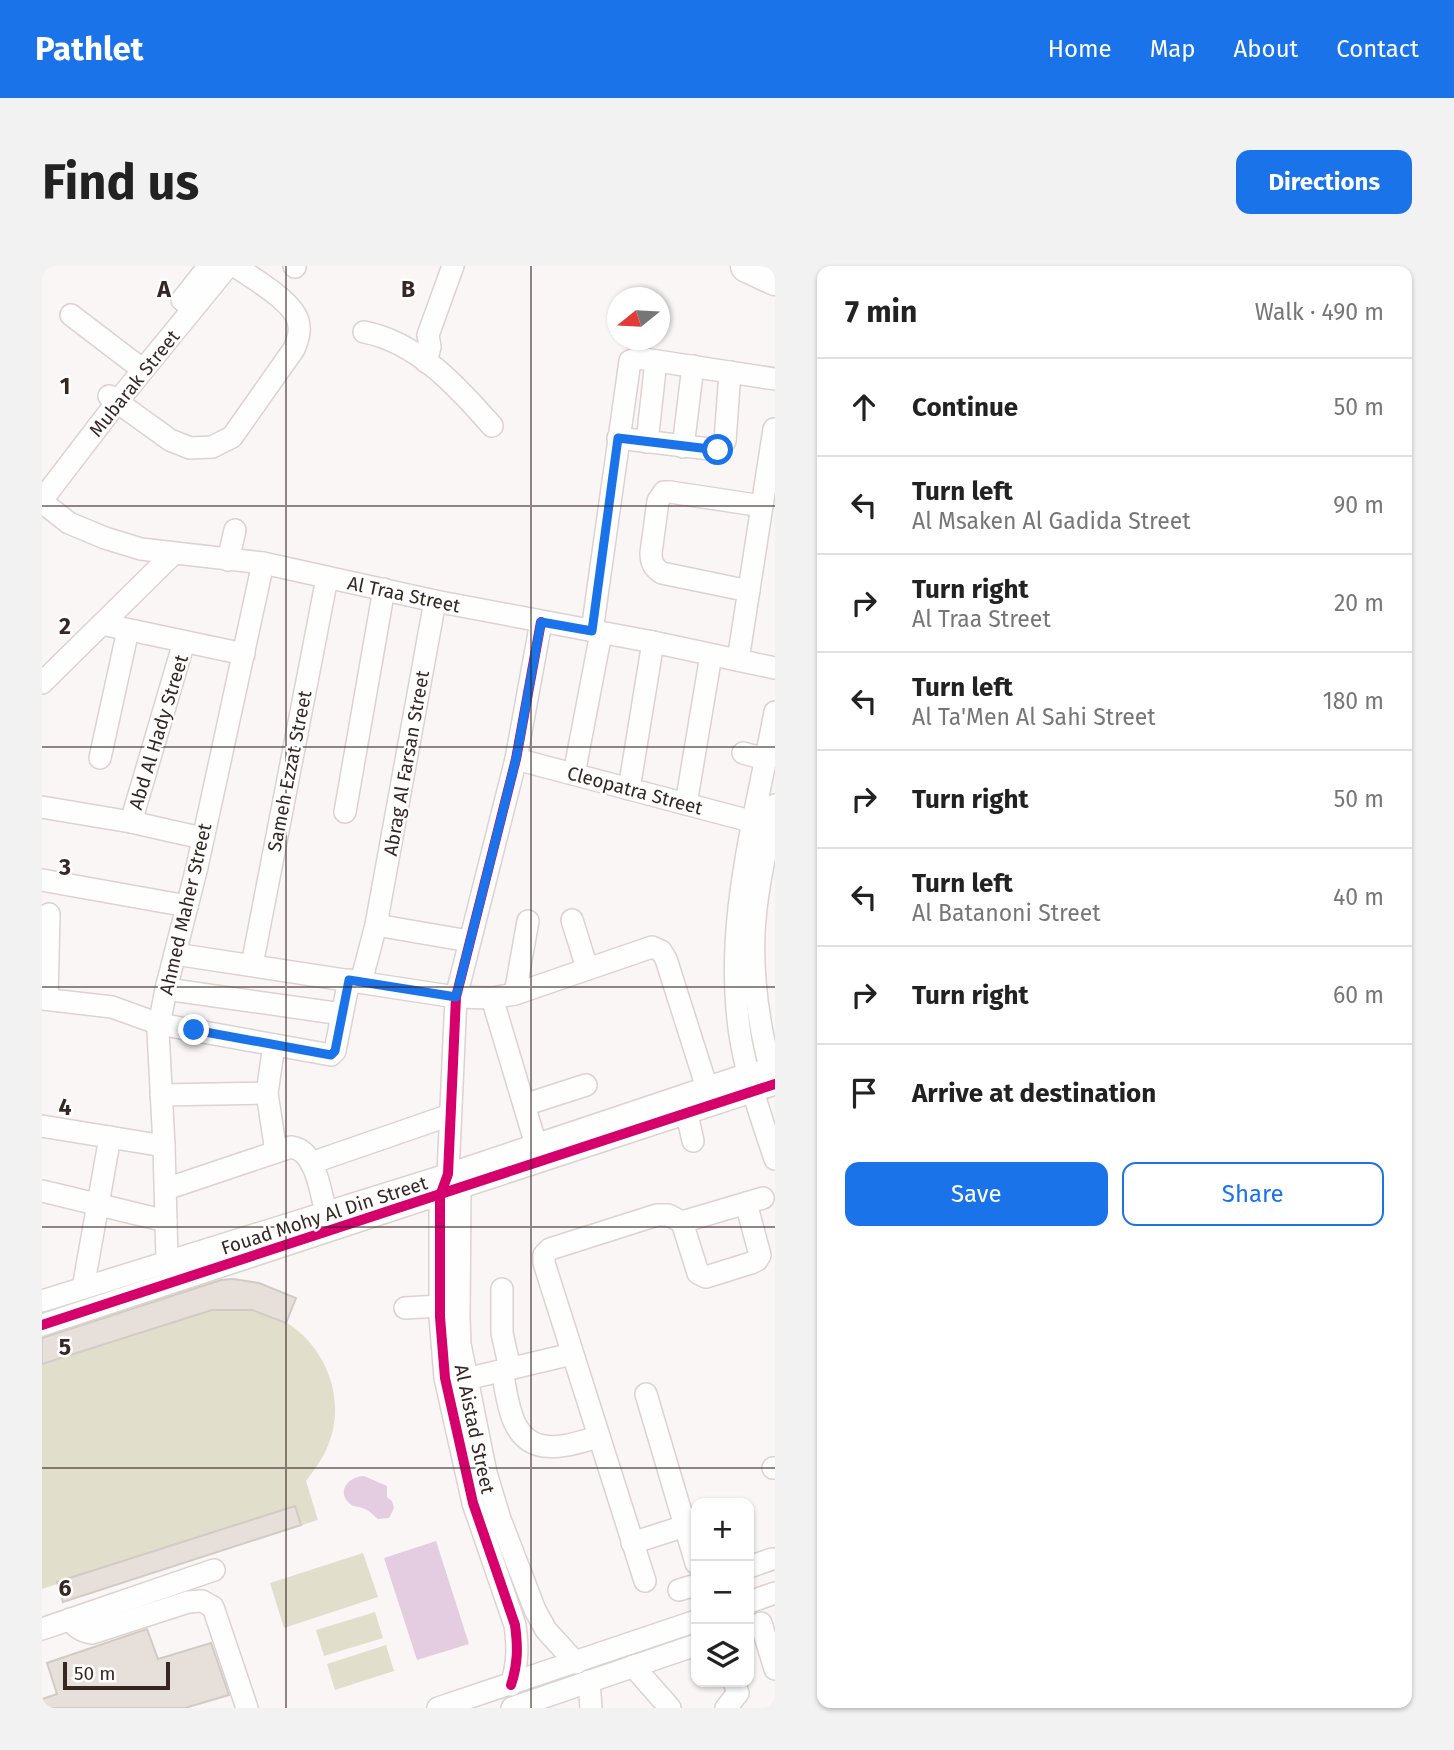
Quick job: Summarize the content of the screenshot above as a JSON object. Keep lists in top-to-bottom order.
{
  "streets": {
    "street": [
      "Mubarak Street",
      "Al Traa Street",
      "Abd Al Hady Street",
      "Abrag Al Farsan Street",
      "Sameh Ezzat Street",
      "Cleopatra Street",
      "Ahmed Maher Street",
      "Fouad Mohy Al Din Street",
      "Al Aistad Street"
    ]
  },
  "crossings": [
    ["Mubarak Street", "Al Traa Street"],
    ["Al Traa Street", "Abrag Al Farsan Street"],
    ["Al Traa Street", "Sameh Ezzat Street"],
    ["Al Traa Street", "Ahmed Maher Street"],
    ["Al Traa Street", "Al Aistad Street"],
    ["Cleopatra Street", "Al Aistad Street"],
    ["Ahmed Maher Street", "Fouad Mohy Al Din Street"],
    ["Fouad Mohy Al Din Street", "Al Aistad Street"]
  ],
  "scale_bar": "50 m",
  "north": "left",
  "page": {
    "header": "Pathlet",
    "nav": [
      "Home",
      "Map",
      "About",
      "Contact"
    ],
    "buttons": [
      "Directions",
      ["Save", "Share"]
    ],
    "title": "Find us",
    "heading": ["7 min", "Walk · 490 m"],
    "list": [
      ["Continue", "50 m"],
      ["Turn left", "Al Msaken Al Gadida Street", "90 m"],
      ["Turn right", "Al Traa Street", "20 m"],
      ["Turn left", "Al Ta'Men Al Sahi Street", "180 m"],
      ["Turn right", "50 m"],
      ["Turn left", "Al Batanoni Street", "40 m"],
      ["Turn right", "60 m"],
      "Arrive at destination"
    ],
    "map_buttons": ["+", "−"],
    "scale": "50 m"
  },
  "grid": {
    "columns": ["A", "B"],
    "rows": [
      "1",
      "2",
      "3",
      "4",
      "5",
      "6"
    ]
  }
}
